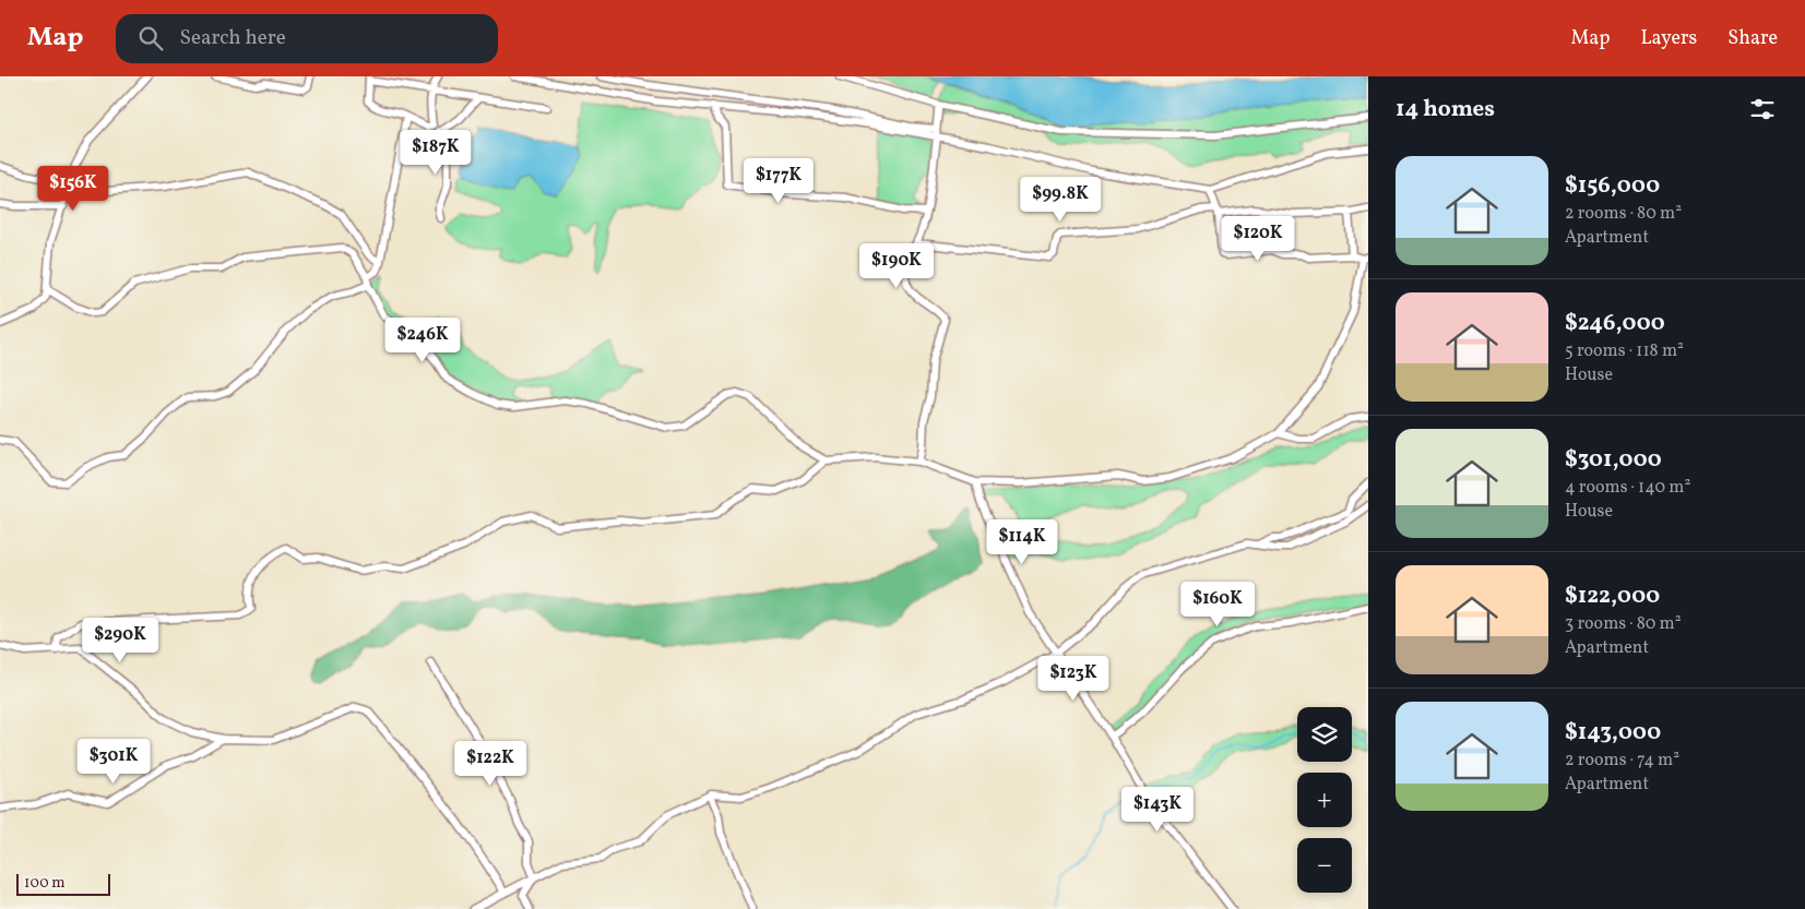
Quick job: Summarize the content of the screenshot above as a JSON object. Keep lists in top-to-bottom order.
{
  "scale_bar": "100 m",
  "page": {
    "header": "Map",
    "search": "Search here",
    "nav": ["Map", "Layers", "Share"],
    "heading": "14 homes",
    "price": [
      "$187K",
      "$177K",
      "$156K",
      "$99.8K",
      "$120K",
      "$190K",
      "$246K",
      "$114K",
      "$160K",
      "$290K",
      "$123K",
      "$301K",
      "$122K",
      "$143K"
    ],
    "list": [
      {
        "name": "$156,000",
        "note": "2 rooms · 80 m² · Apartment"
      },
      {
        "name": "$246,000",
        "note": "5 rooms · 118 m² · House"
      },
      {
        "name": "$301,000",
        "note": "4 rooms · 140 m² · House"
      },
      {
        "name": "$122,000",
        "note": "3 rooms · 80 m² · Apartment"
      },
      {
        "name": "$143,000",
        "note": "2 rooms · 74 m² · Apartment"
      }
    ],
    "map_buttons": ["+", "−"],
    "scale": "100 m"
  }
}
